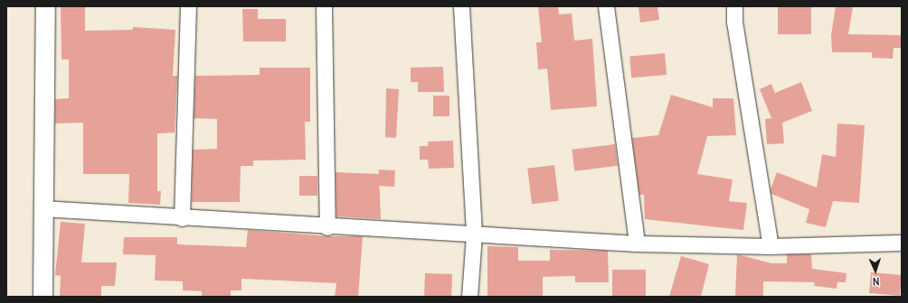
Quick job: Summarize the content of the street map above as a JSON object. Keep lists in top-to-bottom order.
{
  "north": "bottom"
}
